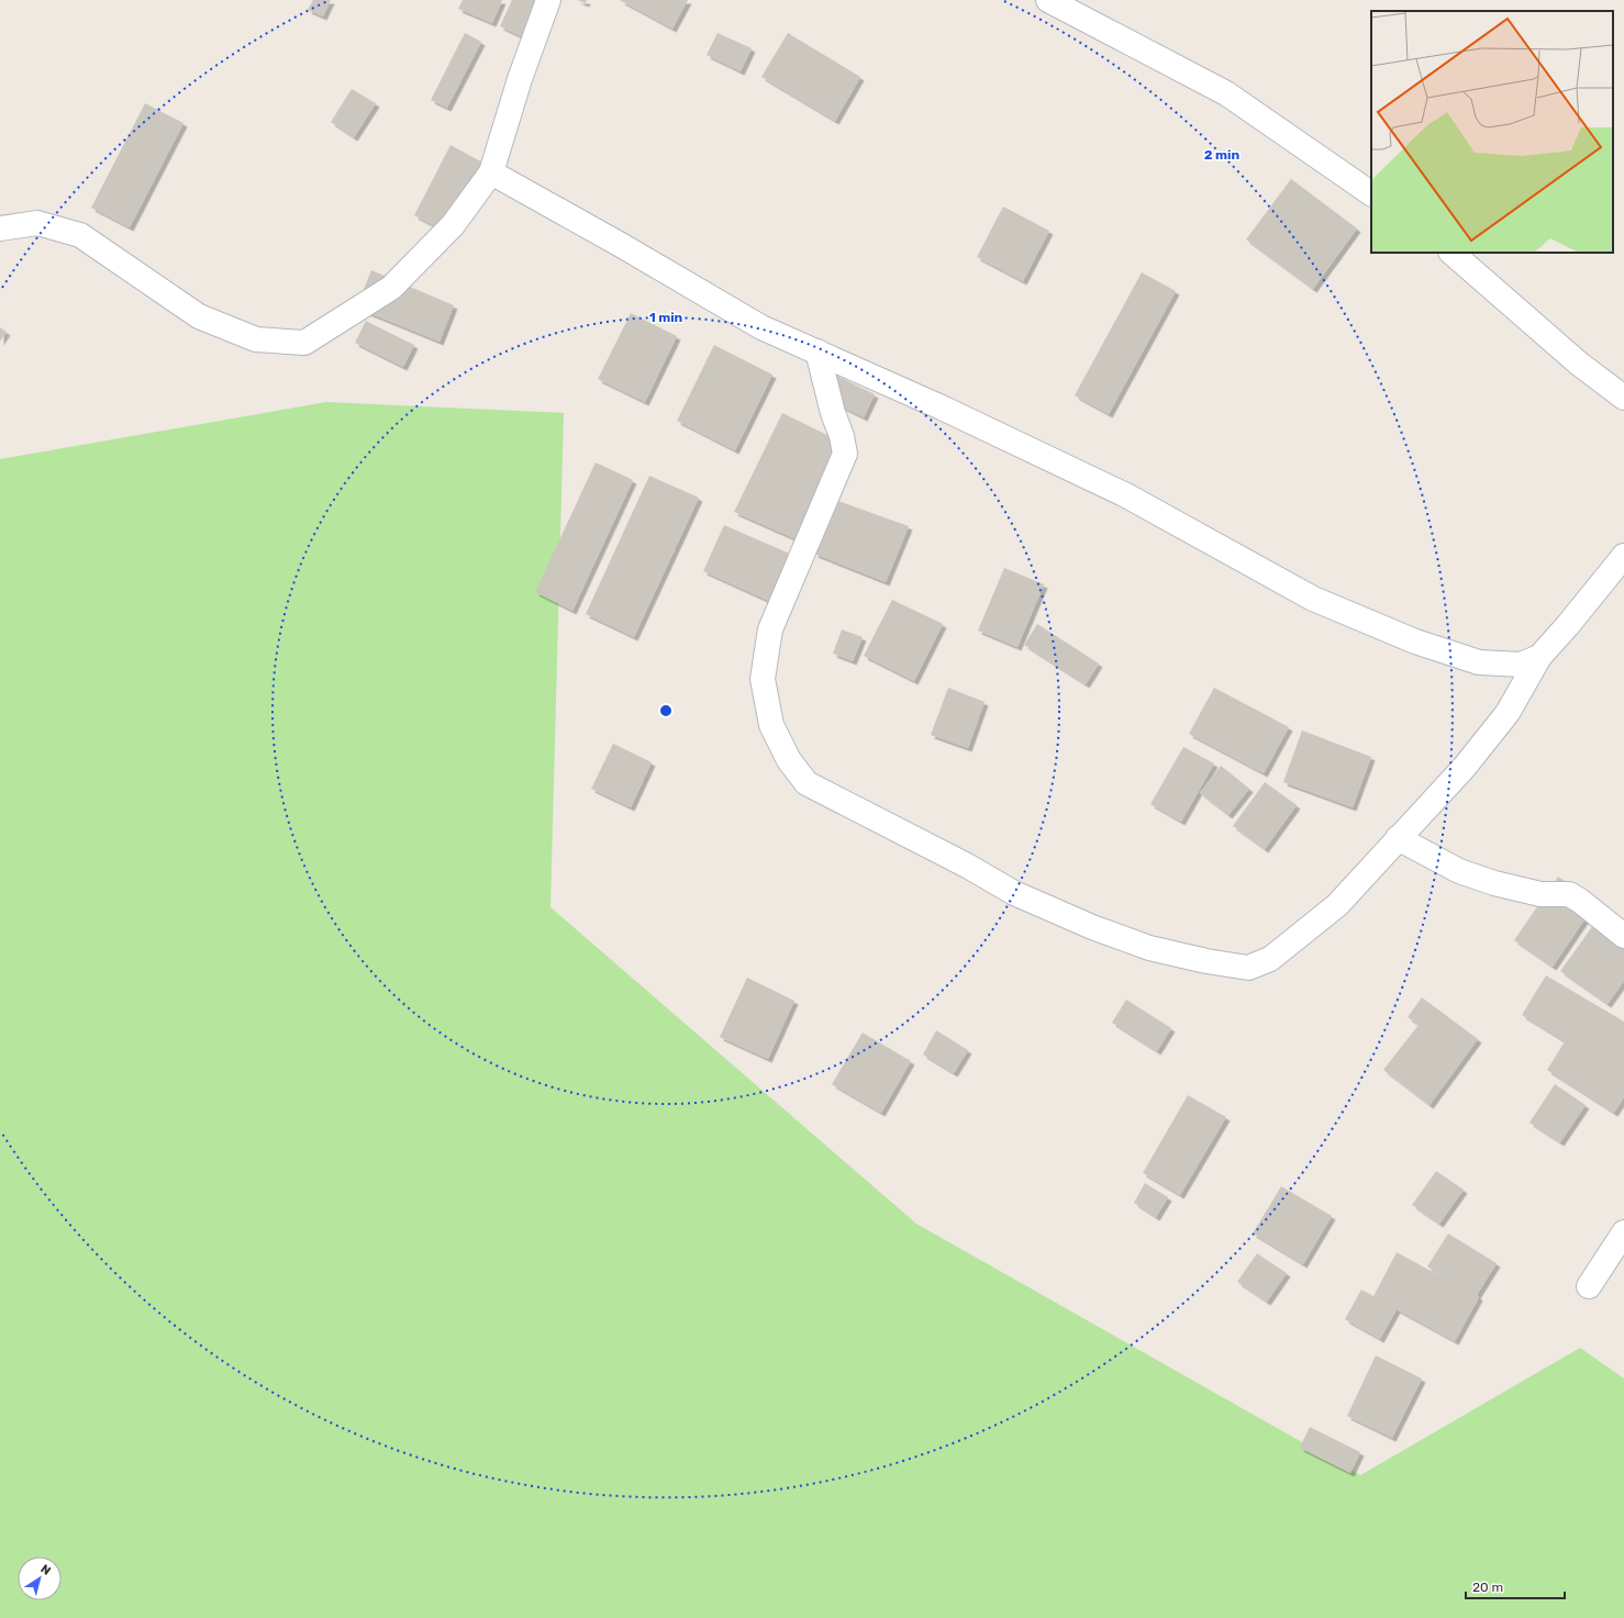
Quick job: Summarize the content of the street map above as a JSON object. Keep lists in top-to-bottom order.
{
  "scale_bar": "20 m",
  "north": "top right",
  "rings": ["2 min", "1 min"]
}
